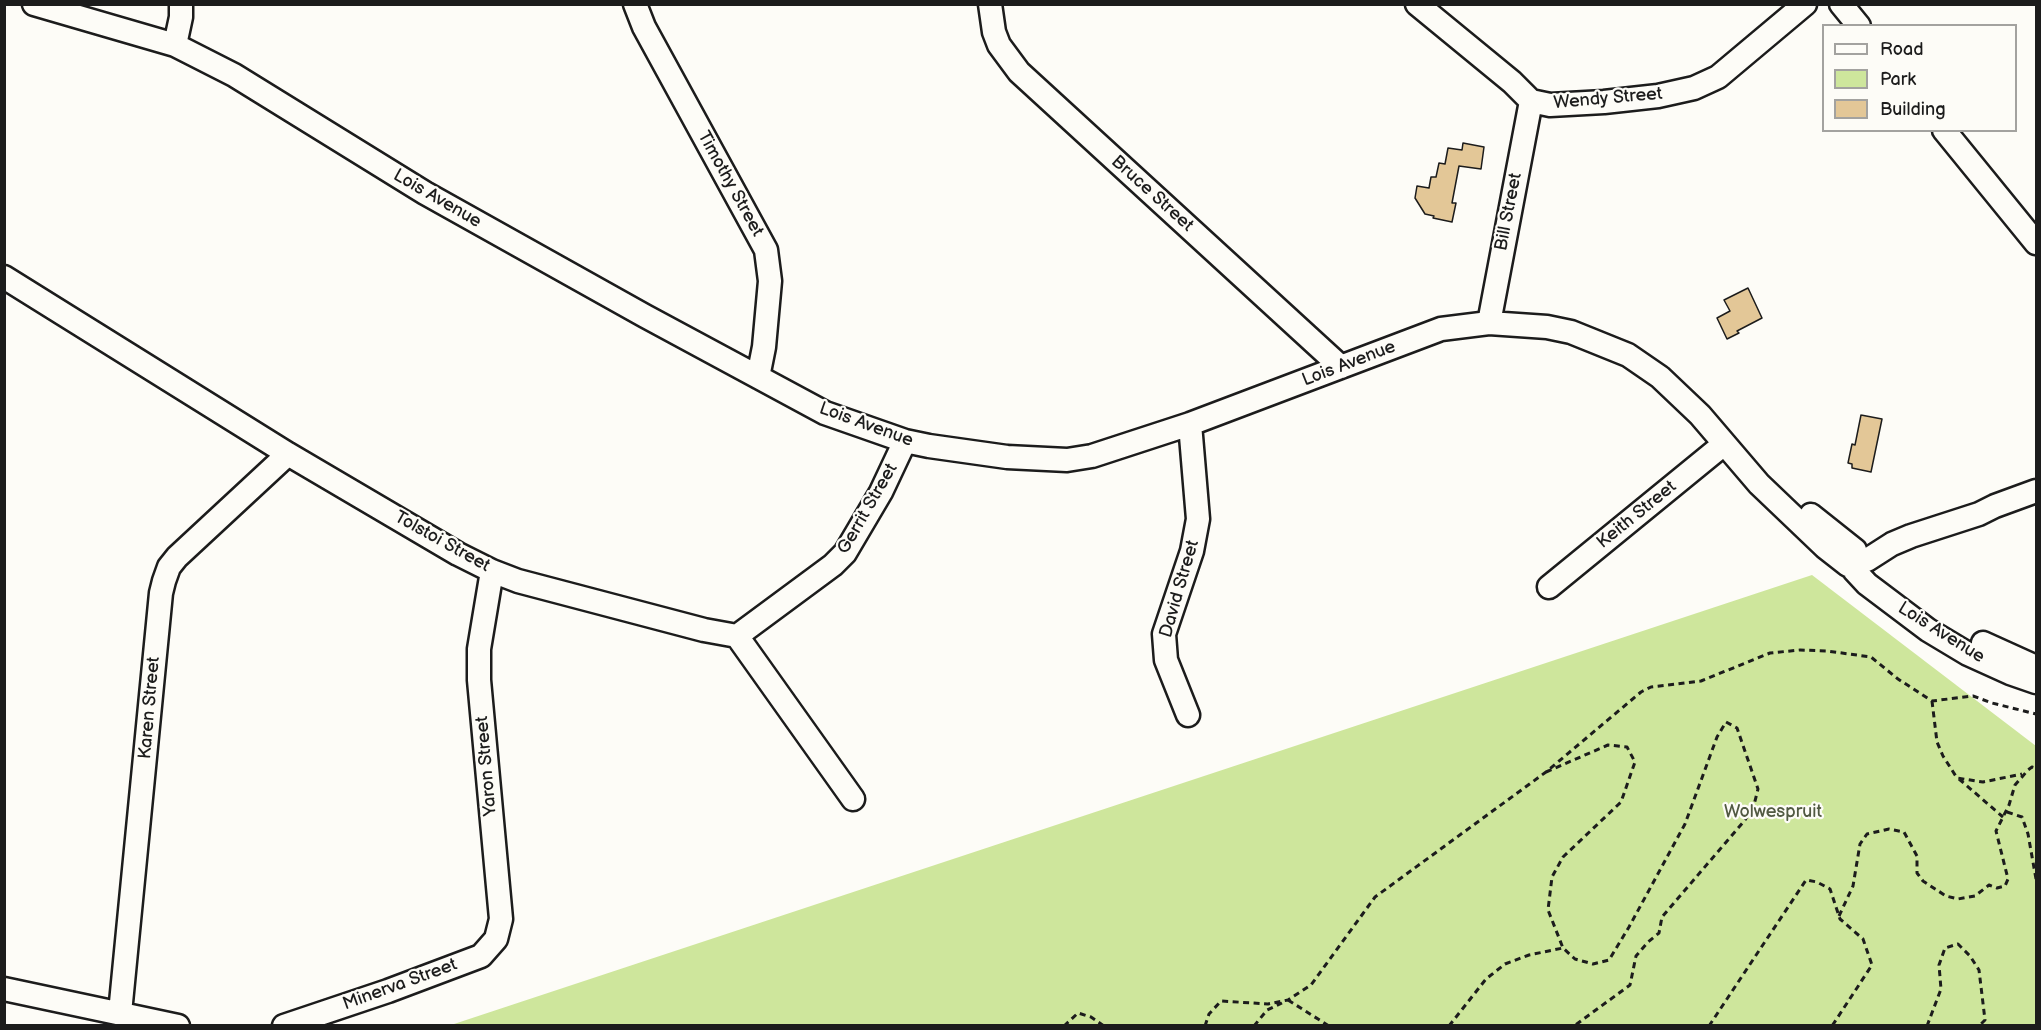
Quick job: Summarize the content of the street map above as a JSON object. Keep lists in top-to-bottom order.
{
  "streets": {
    "street": [
      "Wendy Street",
      "Timothy Street",
      "Bruce Street",
      "Lois Avenue",
      "Bill Street",
      "Gerrit Street",
      "Keith Street",
      "Tolstoi Street",
      "David Street",
      "Karen Street",
      "Yaron Street",
      "Minerva Street"
    ]
  },
  "crossings": [
    ["Wendy Street", "Bill Street"],
    ["Timothy Street", "Lois Avenue"],
    ["Bruce Street", "Lois Avenue"],
    ["Lois Avenue", "Bill Street"],
    ["Lois Avenue", "Gerrit Street"],
    ["Lois Avenue", "Keith Street"],
    ["Lois Avenue", "David Street"],
    ["Gerrit Street", "Tolstoi Street"],
    ["Tolstoi Street", "Karen Street"],
    ["Tolstoi Street", "Yaron Street"],
    ["Yaron Street", "Minerva Street"]
  ],
  "parks": ["Wolwespruit"],
  "legend": ["Road", "Park", "Building"]
}
